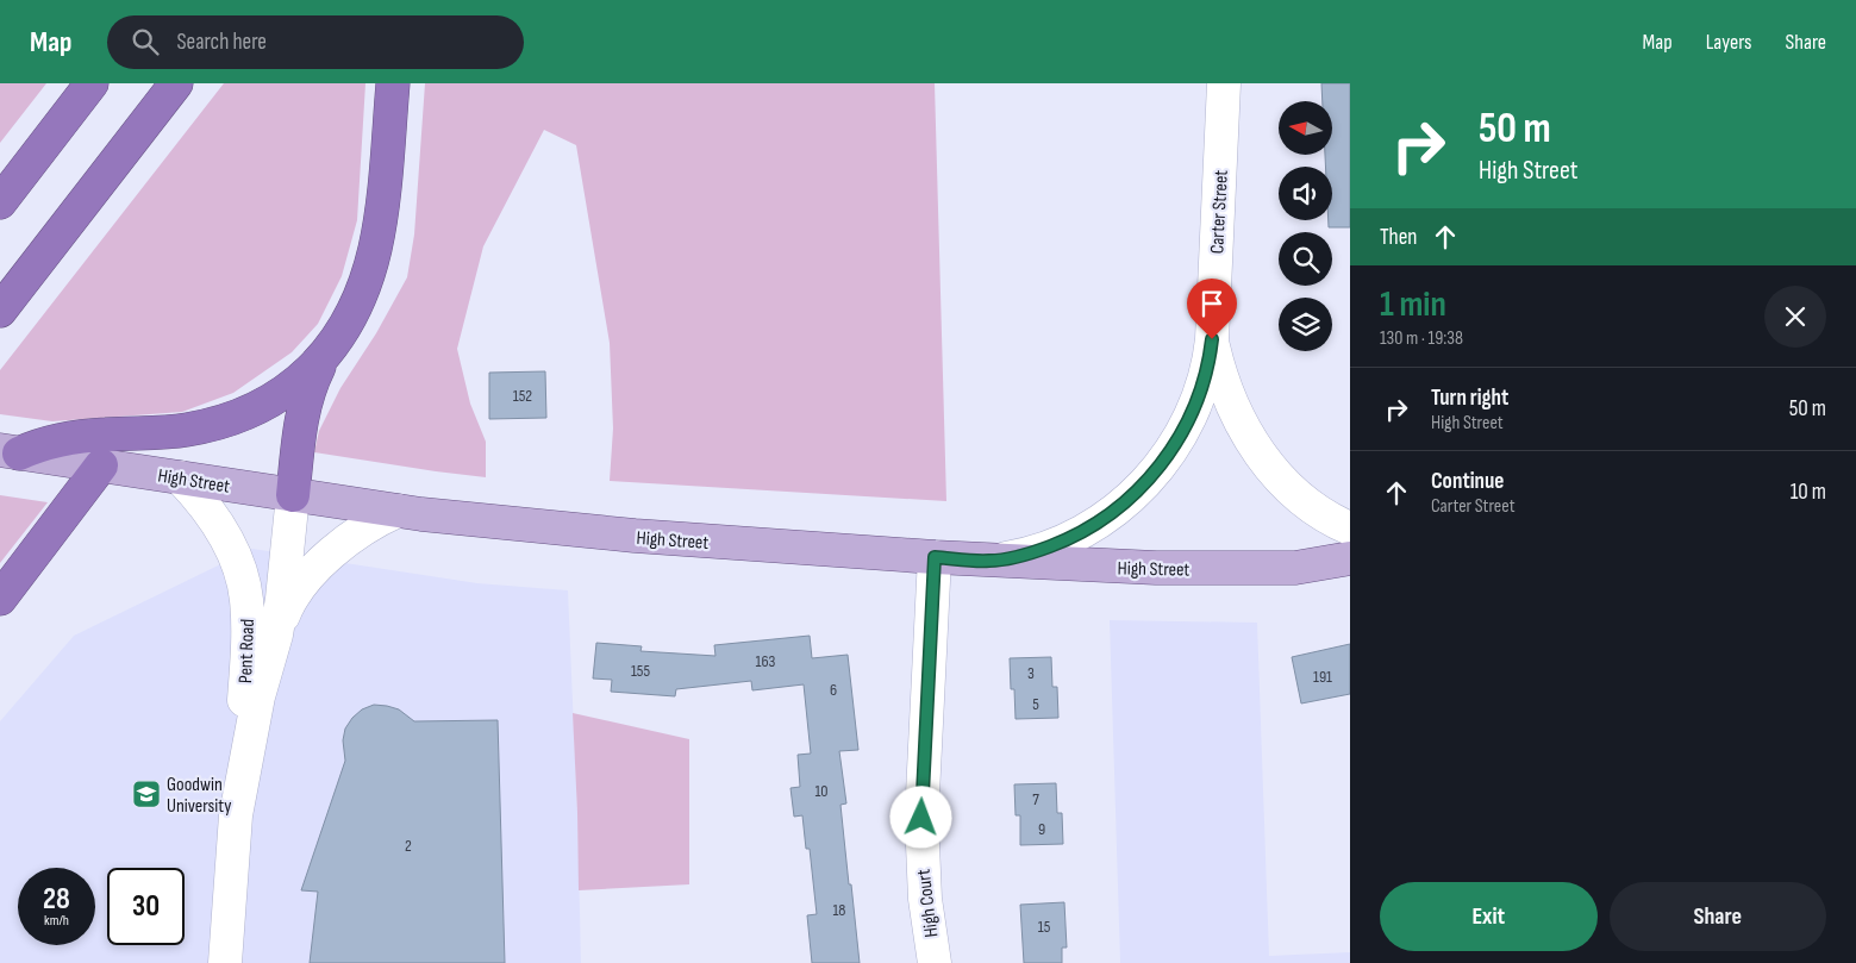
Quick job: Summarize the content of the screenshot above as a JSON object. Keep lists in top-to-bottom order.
{
  "streets": {
    "main road": ["High Street"],
    "street": ["Carter Street", "Pent Road", "High Court"]
  },
  "crossings": [
    ["Carter Street", "High Street"],
    ["High Street", "Pent Road"],
    ["High Street", "High Court"]
  ],
  "places": {
    "school or university": ["Goodwin University"]
  },
  "house_numbers": [
    "152",
    "163",
    "155",
    "3",
    "191",
    "6",
    "5",
    "10",
    "7",
    "9",
    "2",
    "18",
    "15"
  ],
  "north": "left",
  "page": {
    "header": "Map",
    "search": "Search here",
    "nav": ["Map", "Layers", "Share"],
    "turn": ["50 m", "High Street"],
    "then": "Then",
    "heading": ["1 min", "130 m · 19:38"],
    "list": [
      {
        "name": "Turn right",
        "note": "High Street",
        "value": "50 m"
      },
      {
        "name": "Continue",
        "note": "Carter Street",
        "value": "10 m"
      }
    ],
    "speed": "28 km/h",
    "limit": "30",
    "buttons": ["Exit", "Share"]
  }
}
